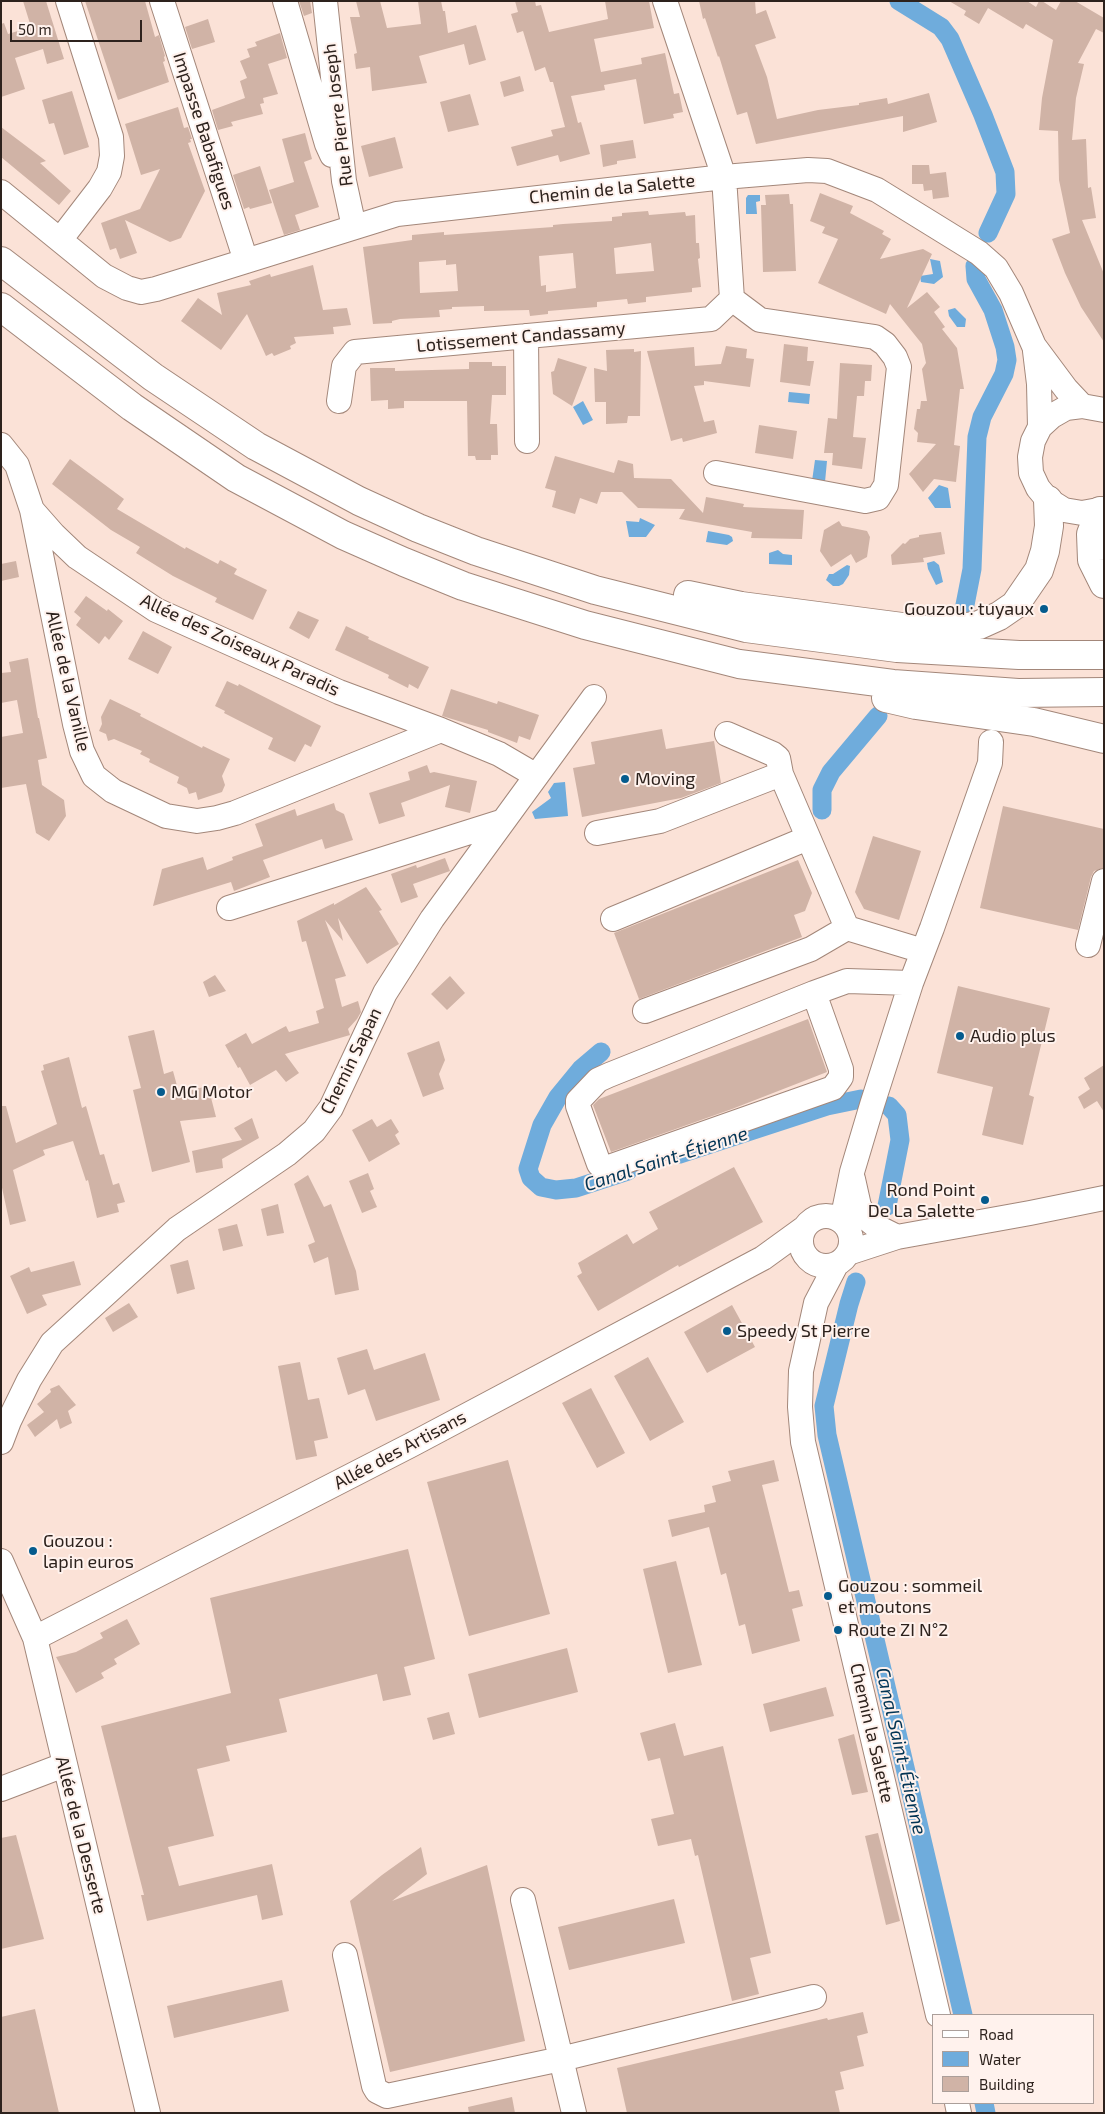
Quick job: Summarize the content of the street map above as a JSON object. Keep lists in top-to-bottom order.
{
  "streets": {
    "street": [
      "Rue Pierre Joseph",
      "Impasse Babafigues",
      "Chemin de la Salette",
      "Lotissement Candassamy",
      "Allée des Zoiseaux Paradis",
      "Allée de la Vanille",
      "Chemin Sapan",
      "Allée des Artisans",
      "Chemin la Salette",
      "Allée de la Desserte"
    ]
  },
  "crossings": [
    ["Rue Pierre Joseph", "Chemin de la Salette"],
    ["Impasse Babafigues", "Chemin de la Salette"],
    ["Allée des Zoiseaux Paradis", "Allée de la Vanille"],
    ["Allée des Zoiseaux Paradis", "Chemin Sapan"],
    ["Allée des Artisans", "Chemin la Salette"],
    ["Allée des Artisans", "Allée de la Desserte"]
  ],
  "water": ["Canal Saint-Étienne"],
  "places": [
    "Gouzou : tuyaux",
    "Moving",
    "Audio plus",
    "MG Motor",
    "Rond Point De La Salette",
    "Speedy St Pierre",
    "Gouzou : lapin euros",
    "Gouzou : sommeil et moutons",
    "Route ZI N°2"
  ],
  "legend": ["Road", "Water", "Building"],
  "scale_bar": "50 m"
}
